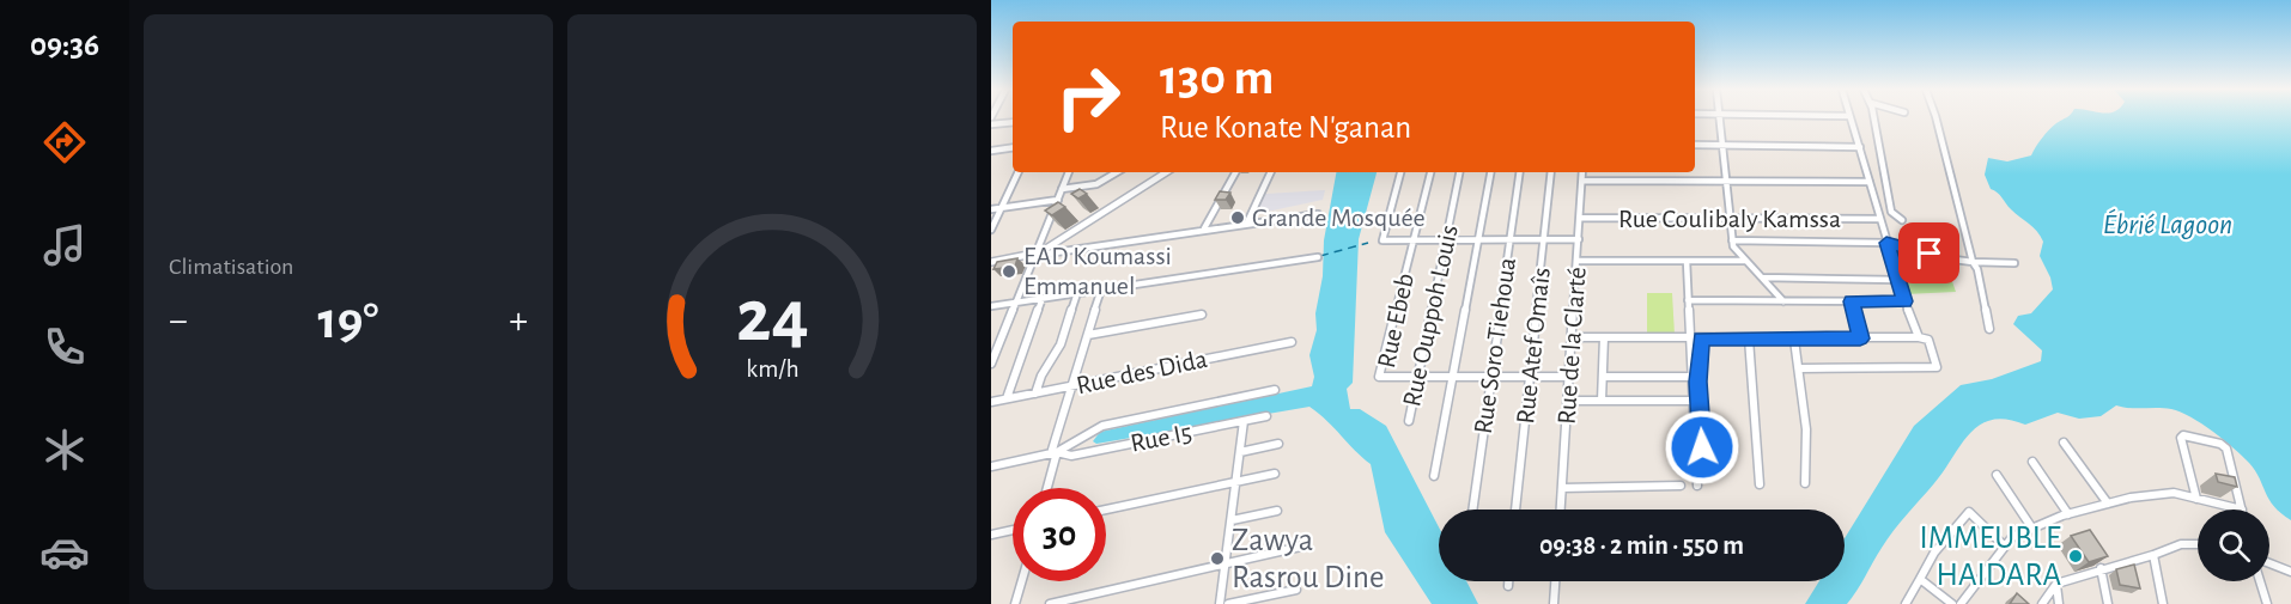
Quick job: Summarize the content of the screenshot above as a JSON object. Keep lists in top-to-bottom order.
{
  "streets": {
    "street": [
      "Rue Coulibaly Kamssa",
      "Rue Ouppoh Louis",
      "Rue Ebeb",
      "Rue Soro Tiehoua",
      "Rue Atef Omaîs",
      "Rue de la Clarté",
      "Rue des Dida",
      "Rue I5"
    ]
  },
  "crossings": [
    ["Rue Coulibaly Kamssa", "Rue de la Clarté"],
    ["Rue Ouppoh Louis", "Rue Ebeb"],
    ["Rue Ebeb", "Rue Soro Tiehoua"],
    ["Rue Ebeb", "Rue Atef Omaîs"],
    ["Rue Ebeb", "Rue de la Clarté"]
  ],
  "water": ["Ébrié Lagoon"],
  "places": [
    "Grande Mosquée",
    "EAD Koumassi Emmanuel",
    "IMMEUBLE HAIDARA",
    "Zawya Rasrou Dine"
  ],
  "page": {
    "tabs": "09:36",
    "tile": "Climatisation",
    "turn": ["130 m", "Rue Konate N'ganan"],
    "heat": ["−", "19°", "+"],
    "limit": "30",
    "trip": "09:38 · 2 min · 550 m",
    "gauge": ["24", "km/h"]
  }
}
